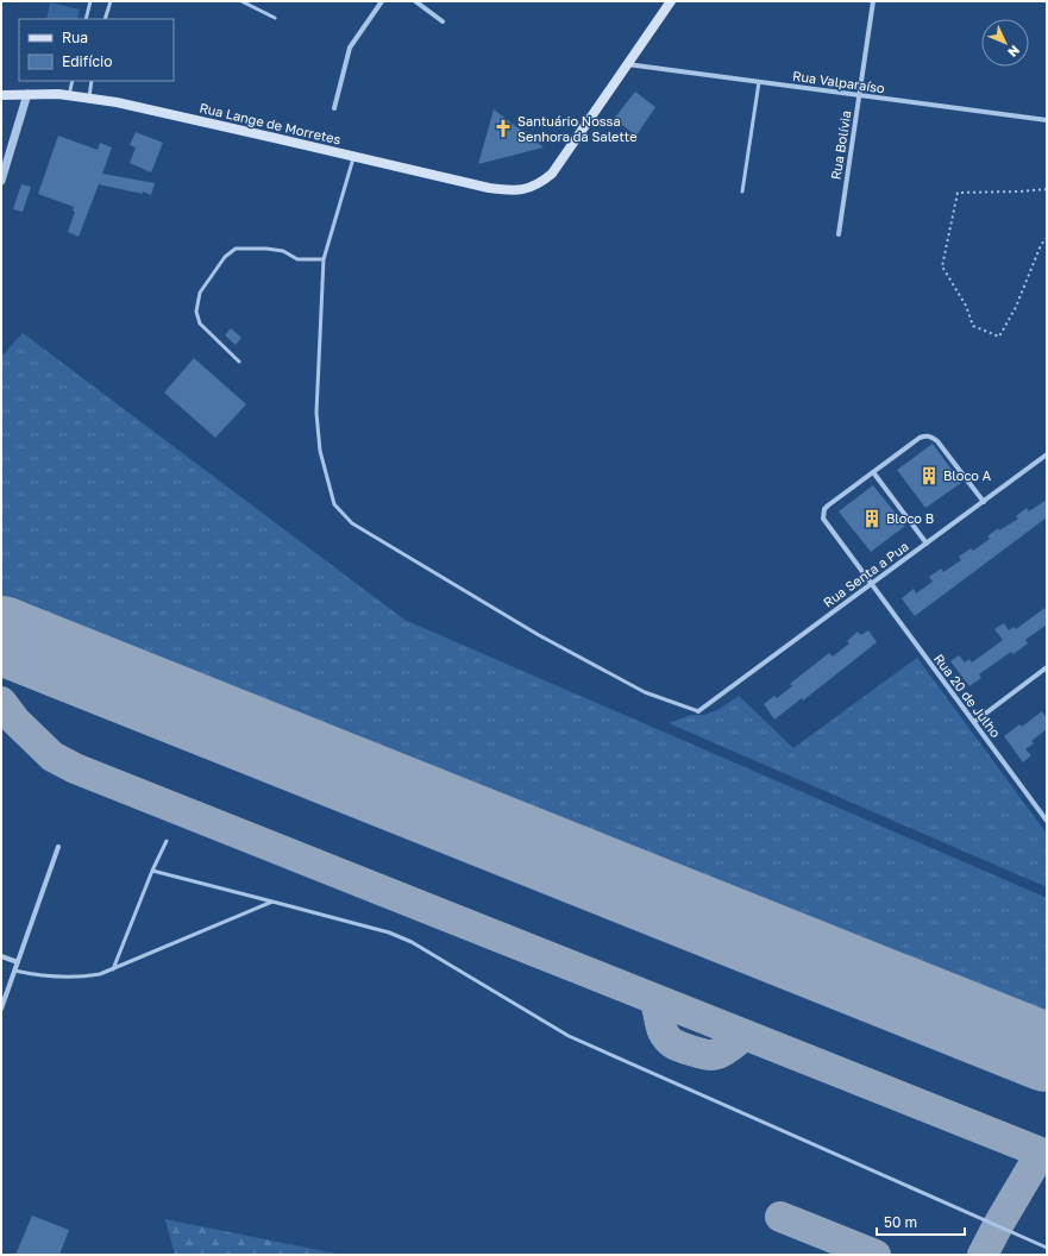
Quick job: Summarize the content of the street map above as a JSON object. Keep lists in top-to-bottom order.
{
  "streets": {
    "main road": ["Rua Lange de Morretes"],
    "street": [
      "Rua Valparaíso",
      "Rua Bolívia",
      "Rua Senta a Pua",
      "Rua 20 de Julho"
    ]
  },
  "crossings": [
    ["Rua Valparaíso", "Rua Lange de Morretes"],
    ["Rua Valparaíso", "Rua Bolívia"],
    ["Rua Senta a Pua", "Rua 20 de Julho"]
  ],
  "places": {
    "church": ["Santuário Nossa Senhora da Salette"],
    "building": ["Bloco A", "Bloco B"]
  },
  "legend": ["Rua", "Edifício"],
  "scale_bar": "50 m",
  "north": "bottom right"
}
